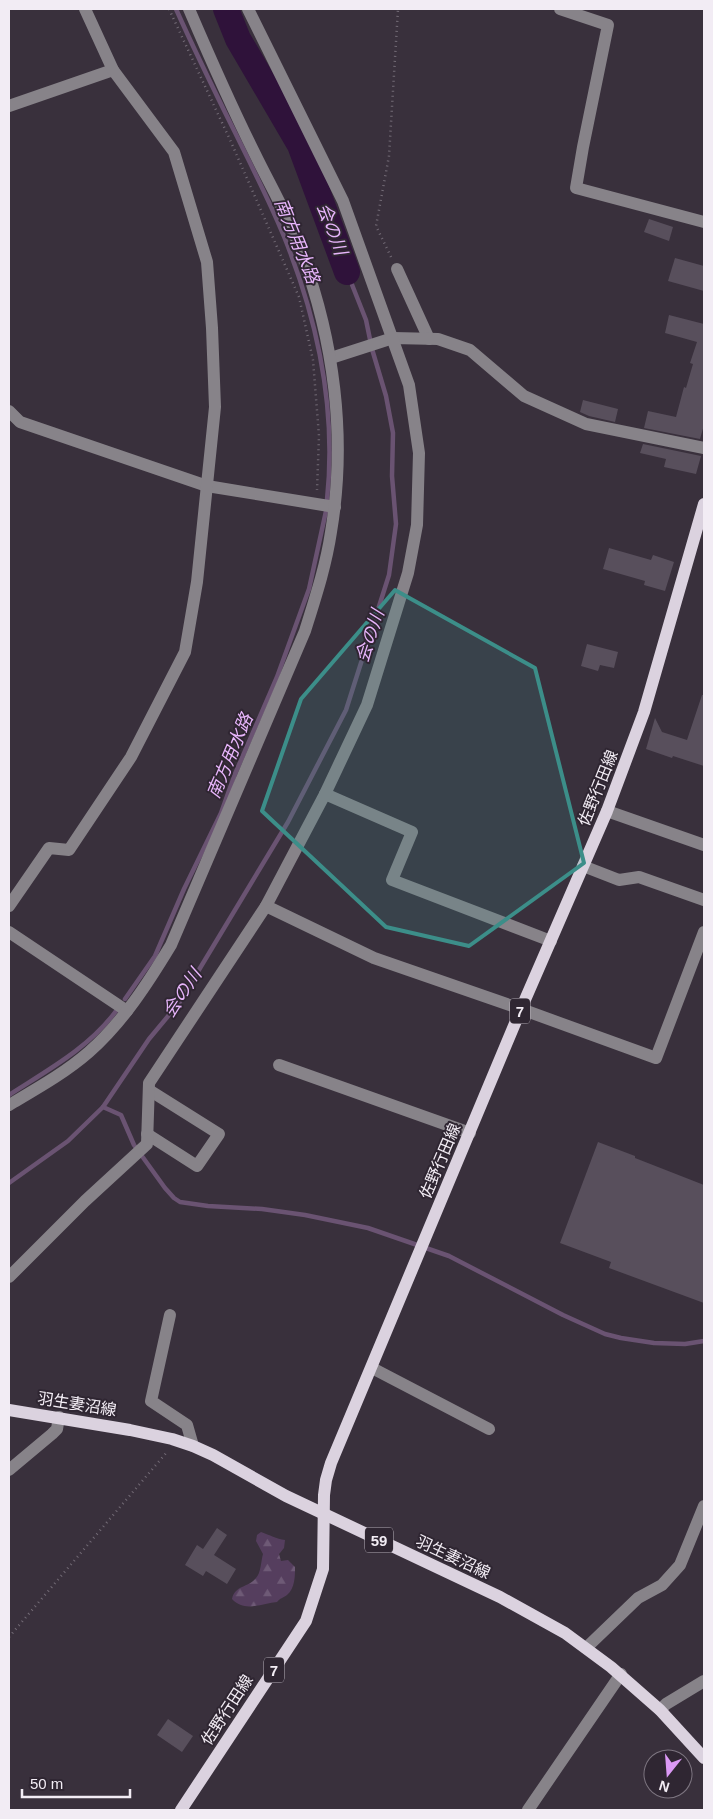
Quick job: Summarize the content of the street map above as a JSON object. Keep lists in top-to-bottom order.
{
  "streets": {
    "main road": [
      "佐野行田線",
      "7",
      "羽生妻沼線",
      "59"
    ]
  },
  "crossings": [
    ["佐野行田線", "羽生妻沼線"]
  ],
  "water": ["会の川", "南方用水路"],
  "scale_bar": "50 m",
  "north": "bottom"
}
